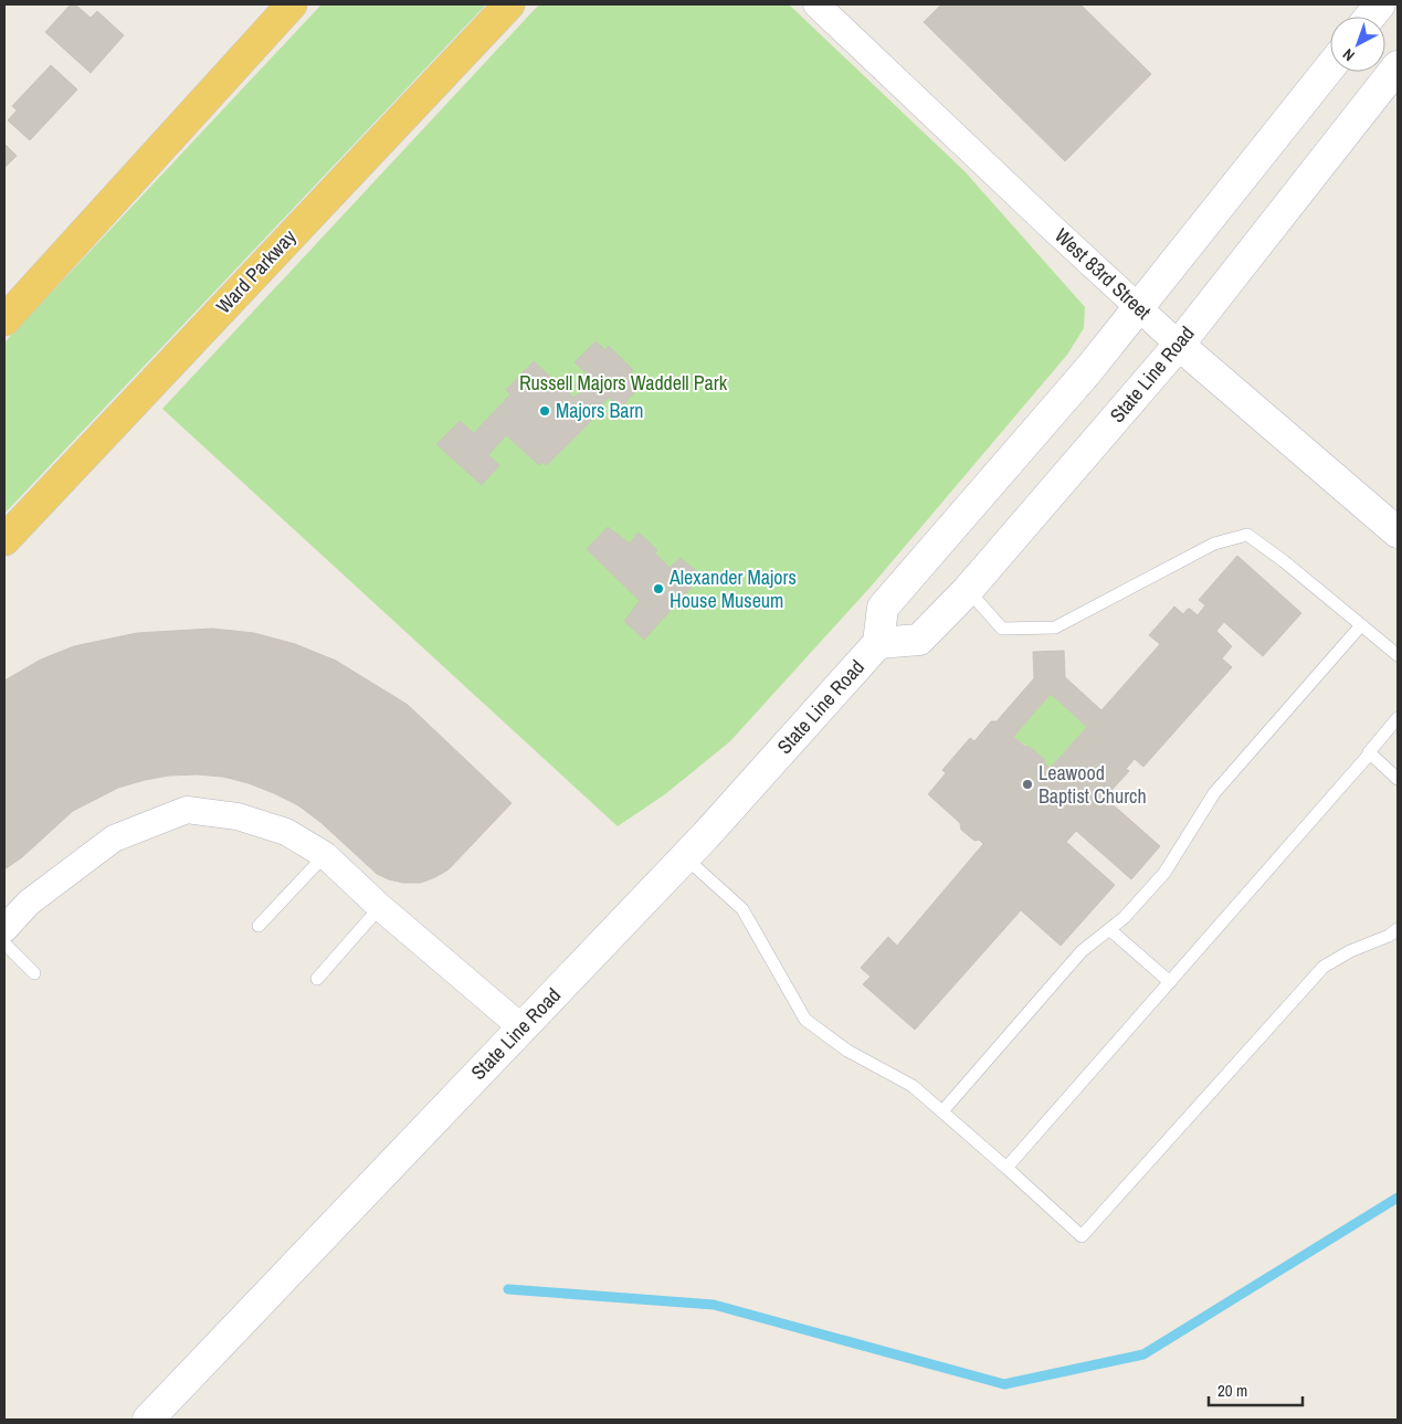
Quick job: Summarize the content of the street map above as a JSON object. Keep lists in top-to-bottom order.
{
  "streets": {
    "main road": ["Ward Parkway", "West 83rd Street", "State Line Road"]
  },
  "crossings": [
    ["West 83rd Street", "State Line Road"]
  ],
  "parks": ["Russell Majors Waddell Park"],
  "places": ["Majors Barn", "Alexander Majors House Museum", "Leawood Baptist Church"],
  "scale_bar": "20 m",
  "north": "bottom left"
}
